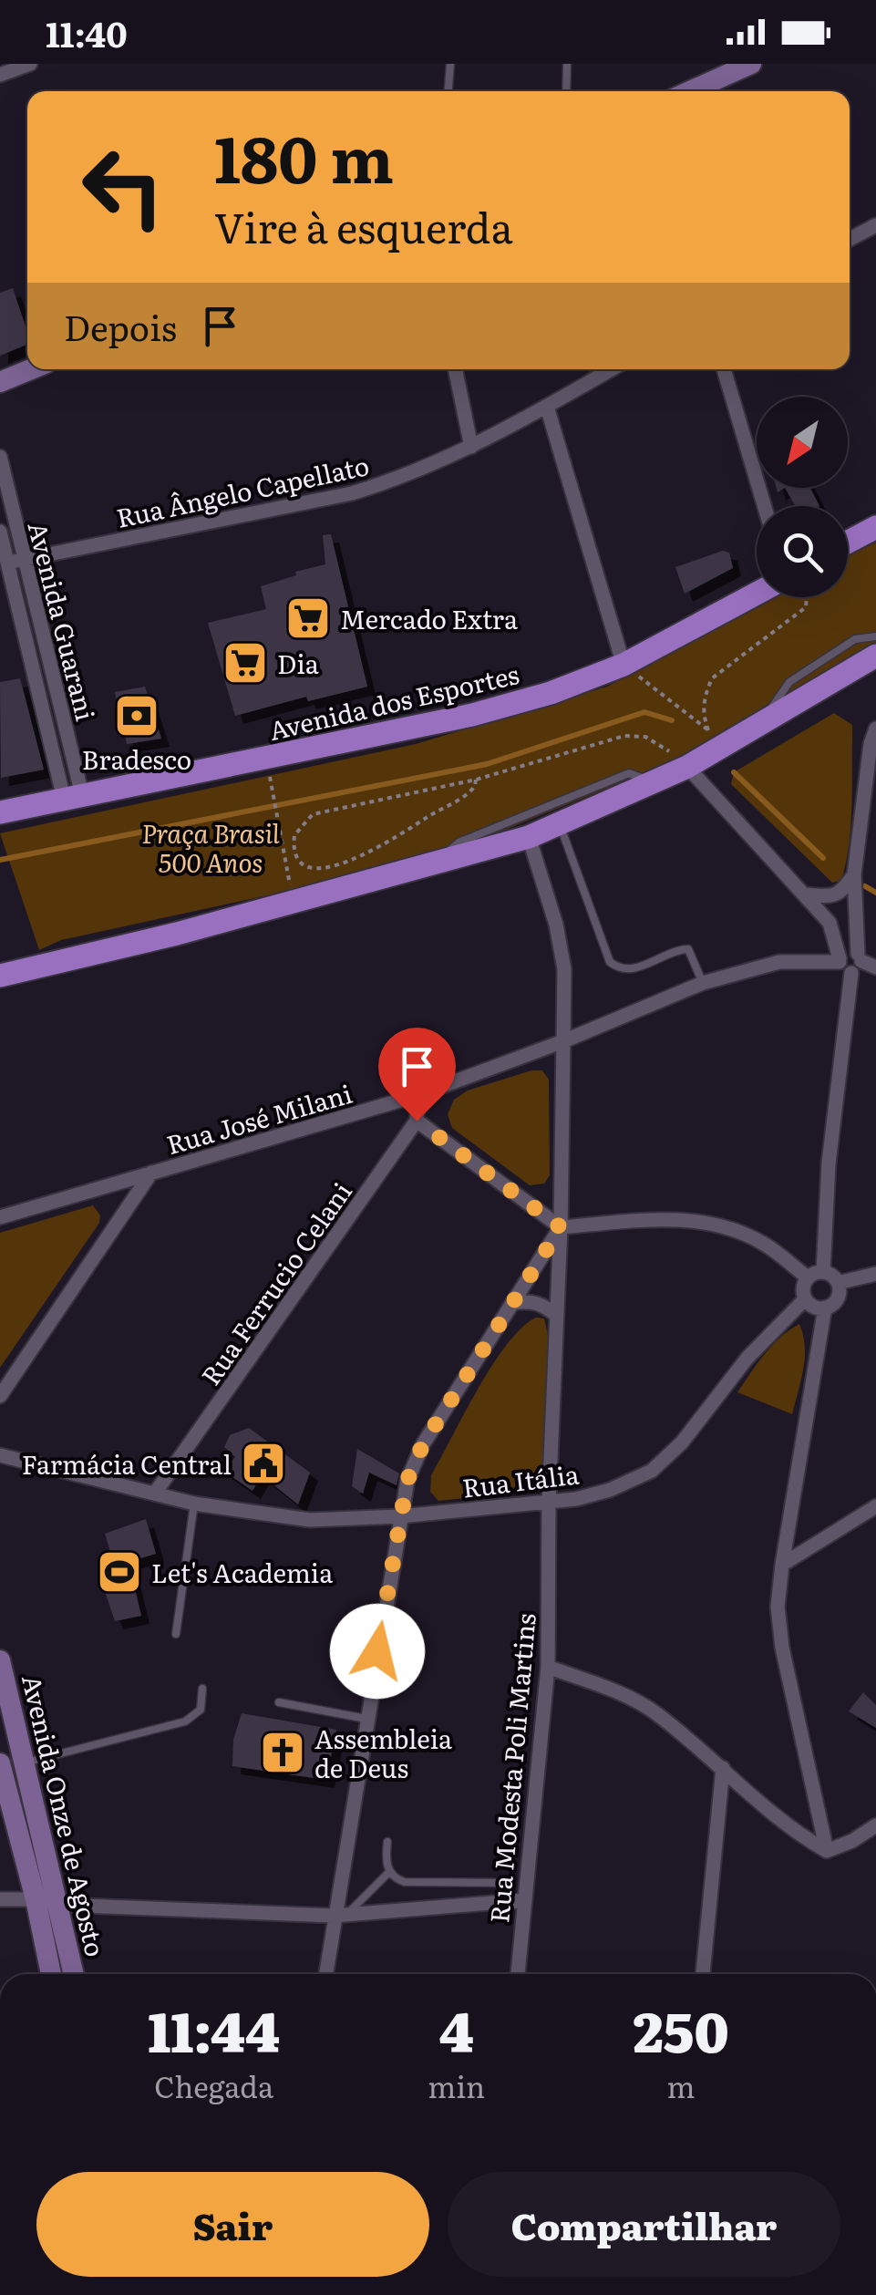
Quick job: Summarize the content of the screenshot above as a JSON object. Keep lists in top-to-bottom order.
{
  "streets": {
    "main road": ["Avenida dos Esportes", "Avenida Onze de Agosto"],
    "street": [
      "Rua Ângelo Capellato",
      "Avenida Guarani",
      "Rua José Milani",
      "Rua Ferrucio Celani",
      "Rua Itália",
      "Rua Modesta Poli Martins"
    ]
  },
  "crossings": [
    ["Rua Ângelo Capellato", "Avenida Guarani"],
    ["Avenida Guarani", "Avenida dos Esportes"],
    ["Rua José Milani", "Rua Modesta Poli Martins"],
    ["Rua Ferrucio Celani", "Rua Itália"],
    ["Rua Itália", "Rua Modesta Poli Martins"]
  ],
  "parks": ["Praça Brasil 500 Anos"],
  "places": {
    "supermarket": ["Mercado Extra", "Dia"],
    "bank": ["Bradesco"],
    "public building": ["Farmácia Central"],
    "sports": ["Let's Academia"],
    "church": ["Assembleia de Deus"]
  },
  "north": "bottom left",
  "page": {
    "status": "11:40",
    "turn": ["180 m", "Vire à esquerda"],
    "then": "Depois",
    "eta": [
      "11:44",
      "Chegada",
      "4",
      "min",
      "250",
      "m"
    ],
    "buttons": ["Sair", "Compartilhar"]
  }
}
